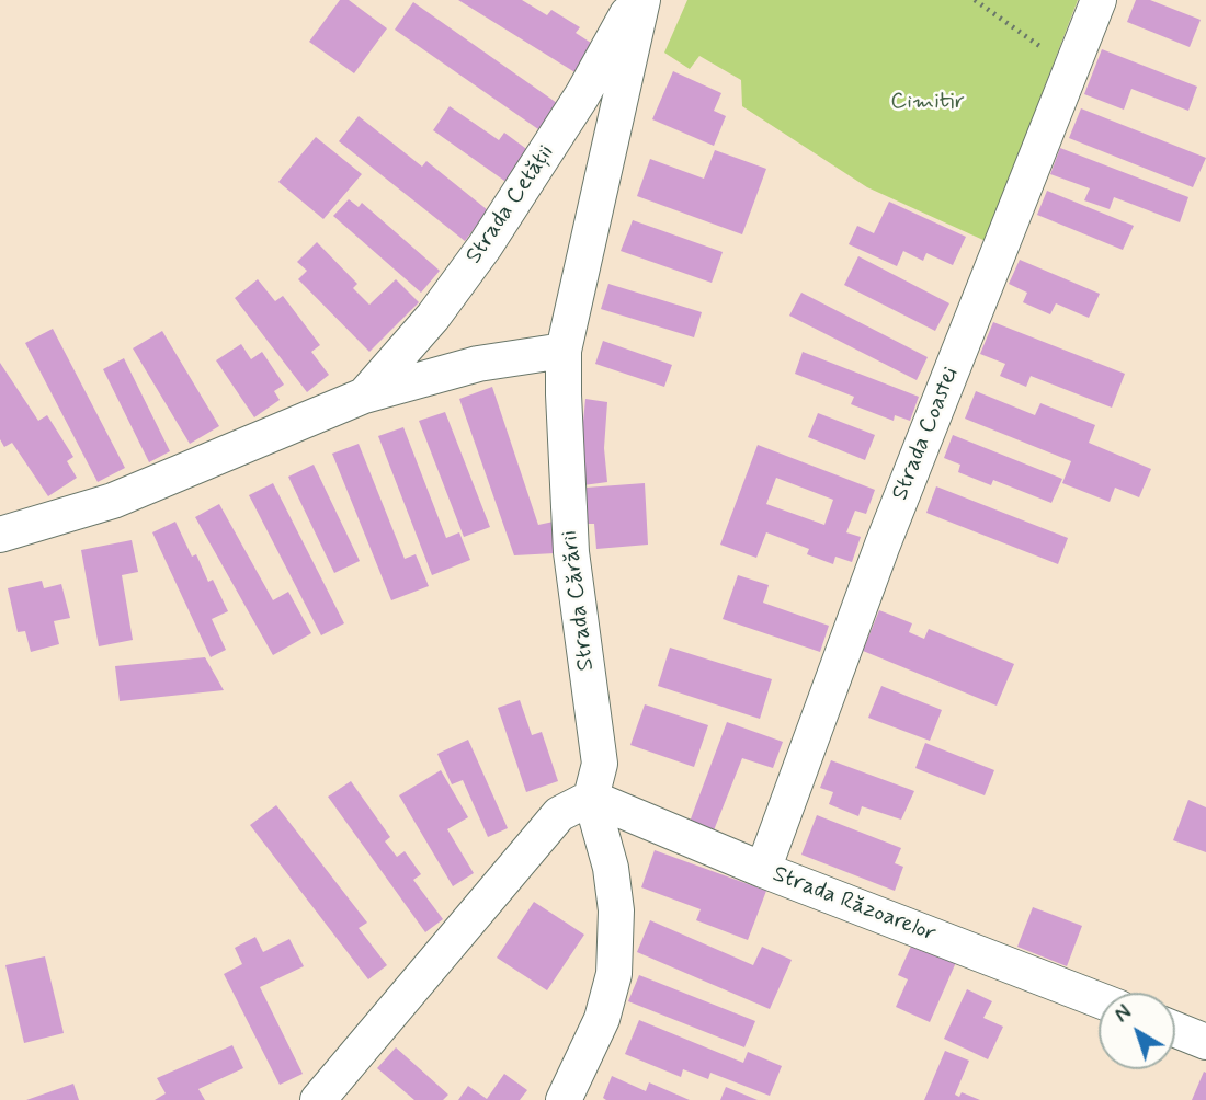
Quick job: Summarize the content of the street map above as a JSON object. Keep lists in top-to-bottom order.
{
  "streets": {
    "street": [
      "Strada Cetății",
      "Strada Coastei",
      "Strada Cărării",
      "Strada Răzoarelor"
    ]
  },
  "crossings": [
    ["Strada Cetății", "Strada Cărării"],
    ["Strada Coastei", "Strada Răzoarelor"],
    ["Strada Cărării", "Strada Răzoarelor"]
  ],
  "parks": ["Cimitir"],
  "north": "top left"
}
